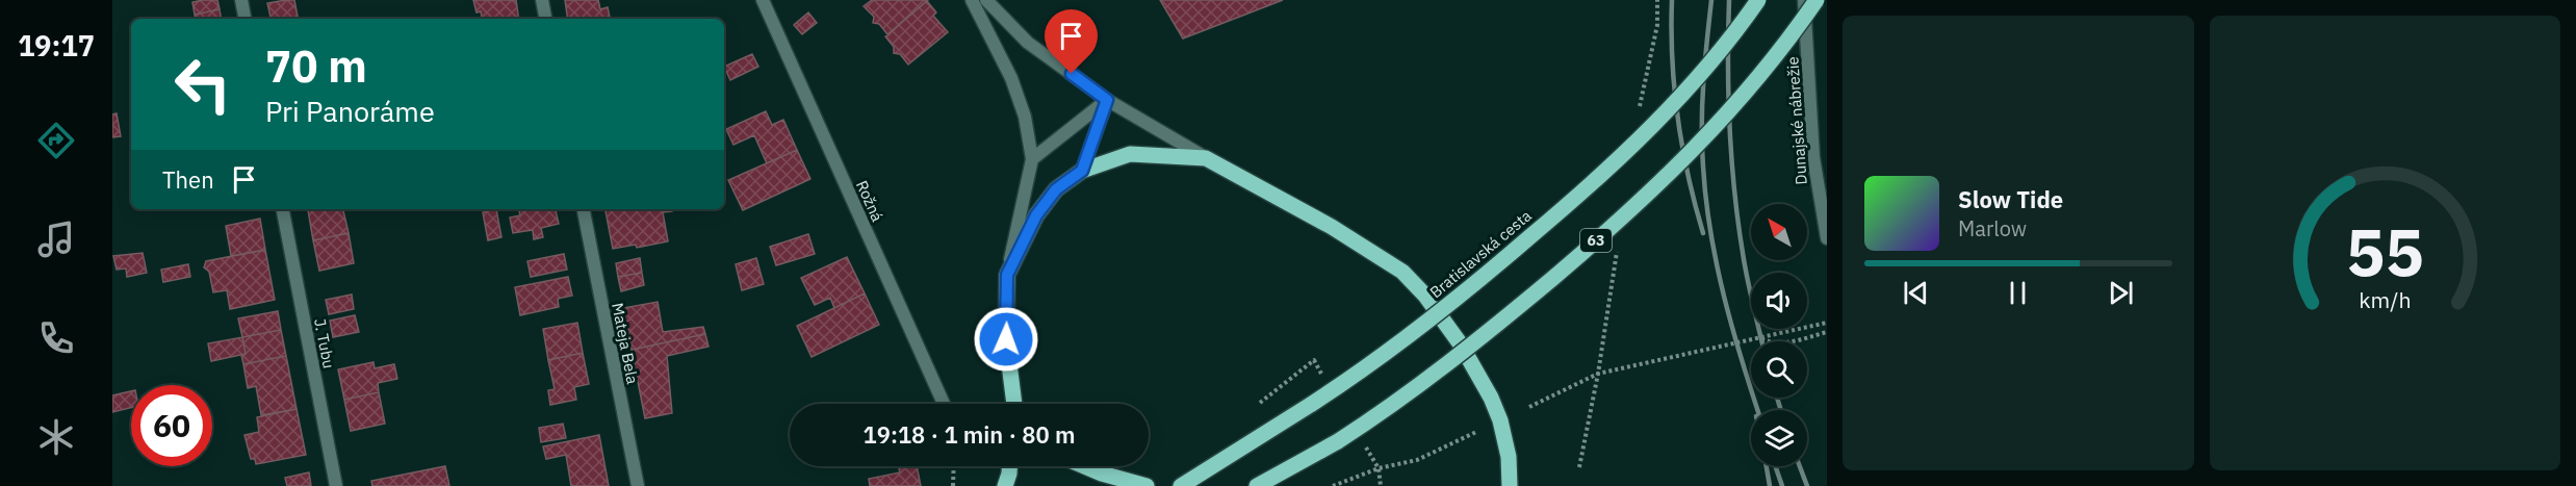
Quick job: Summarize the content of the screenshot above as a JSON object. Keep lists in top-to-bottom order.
{
  "streets": {
    "main road": ["63", "Bratislavská cesta"],
    "street": [
      "Dunajské nábrežie",
      "Rožná",
      "J. Tubu",
      "Mateja Bela"
    ]
  },
  "north": "top left",
  "page": {
    "tabs": "19:17",
    "turn": ["70 m", "Pri Panoráme"],
    "then": "Then",
    "song": ["Slow Tide", "Marlow"],
    "limit": "60",
    "trip": "19:18 · 1 min · 80 m",
    "gauge": ["55", "km/h"]
  }
}
